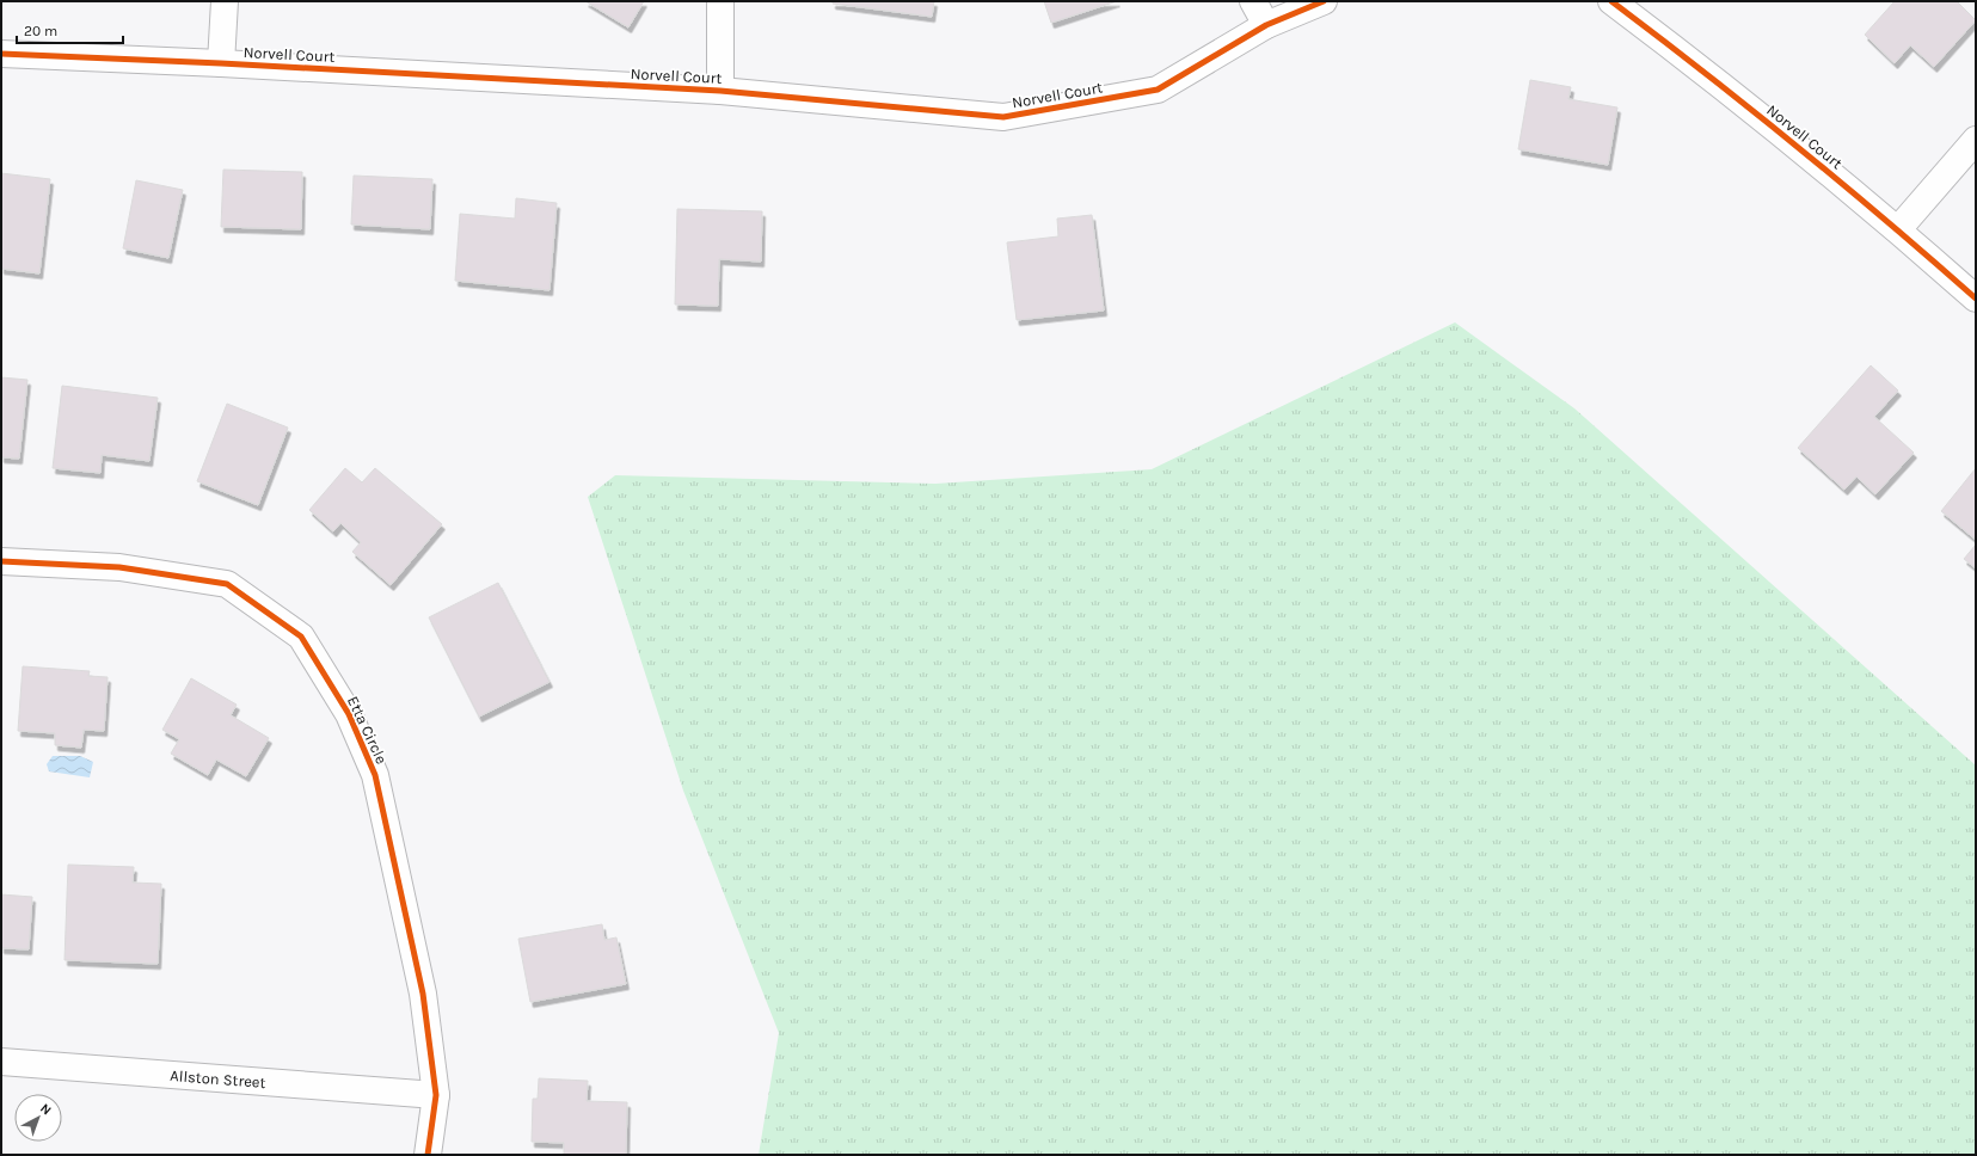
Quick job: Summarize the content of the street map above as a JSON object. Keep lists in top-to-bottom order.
{
  "streets": {
    "street": ["Norvell Court", "Etta Circle", "Allston Street"]
  },
  "crossings": [
    ["Etta Circle", "Allston Street"]
  ],
  "scale_bar": "20 m",
  "north": "top right"
}
